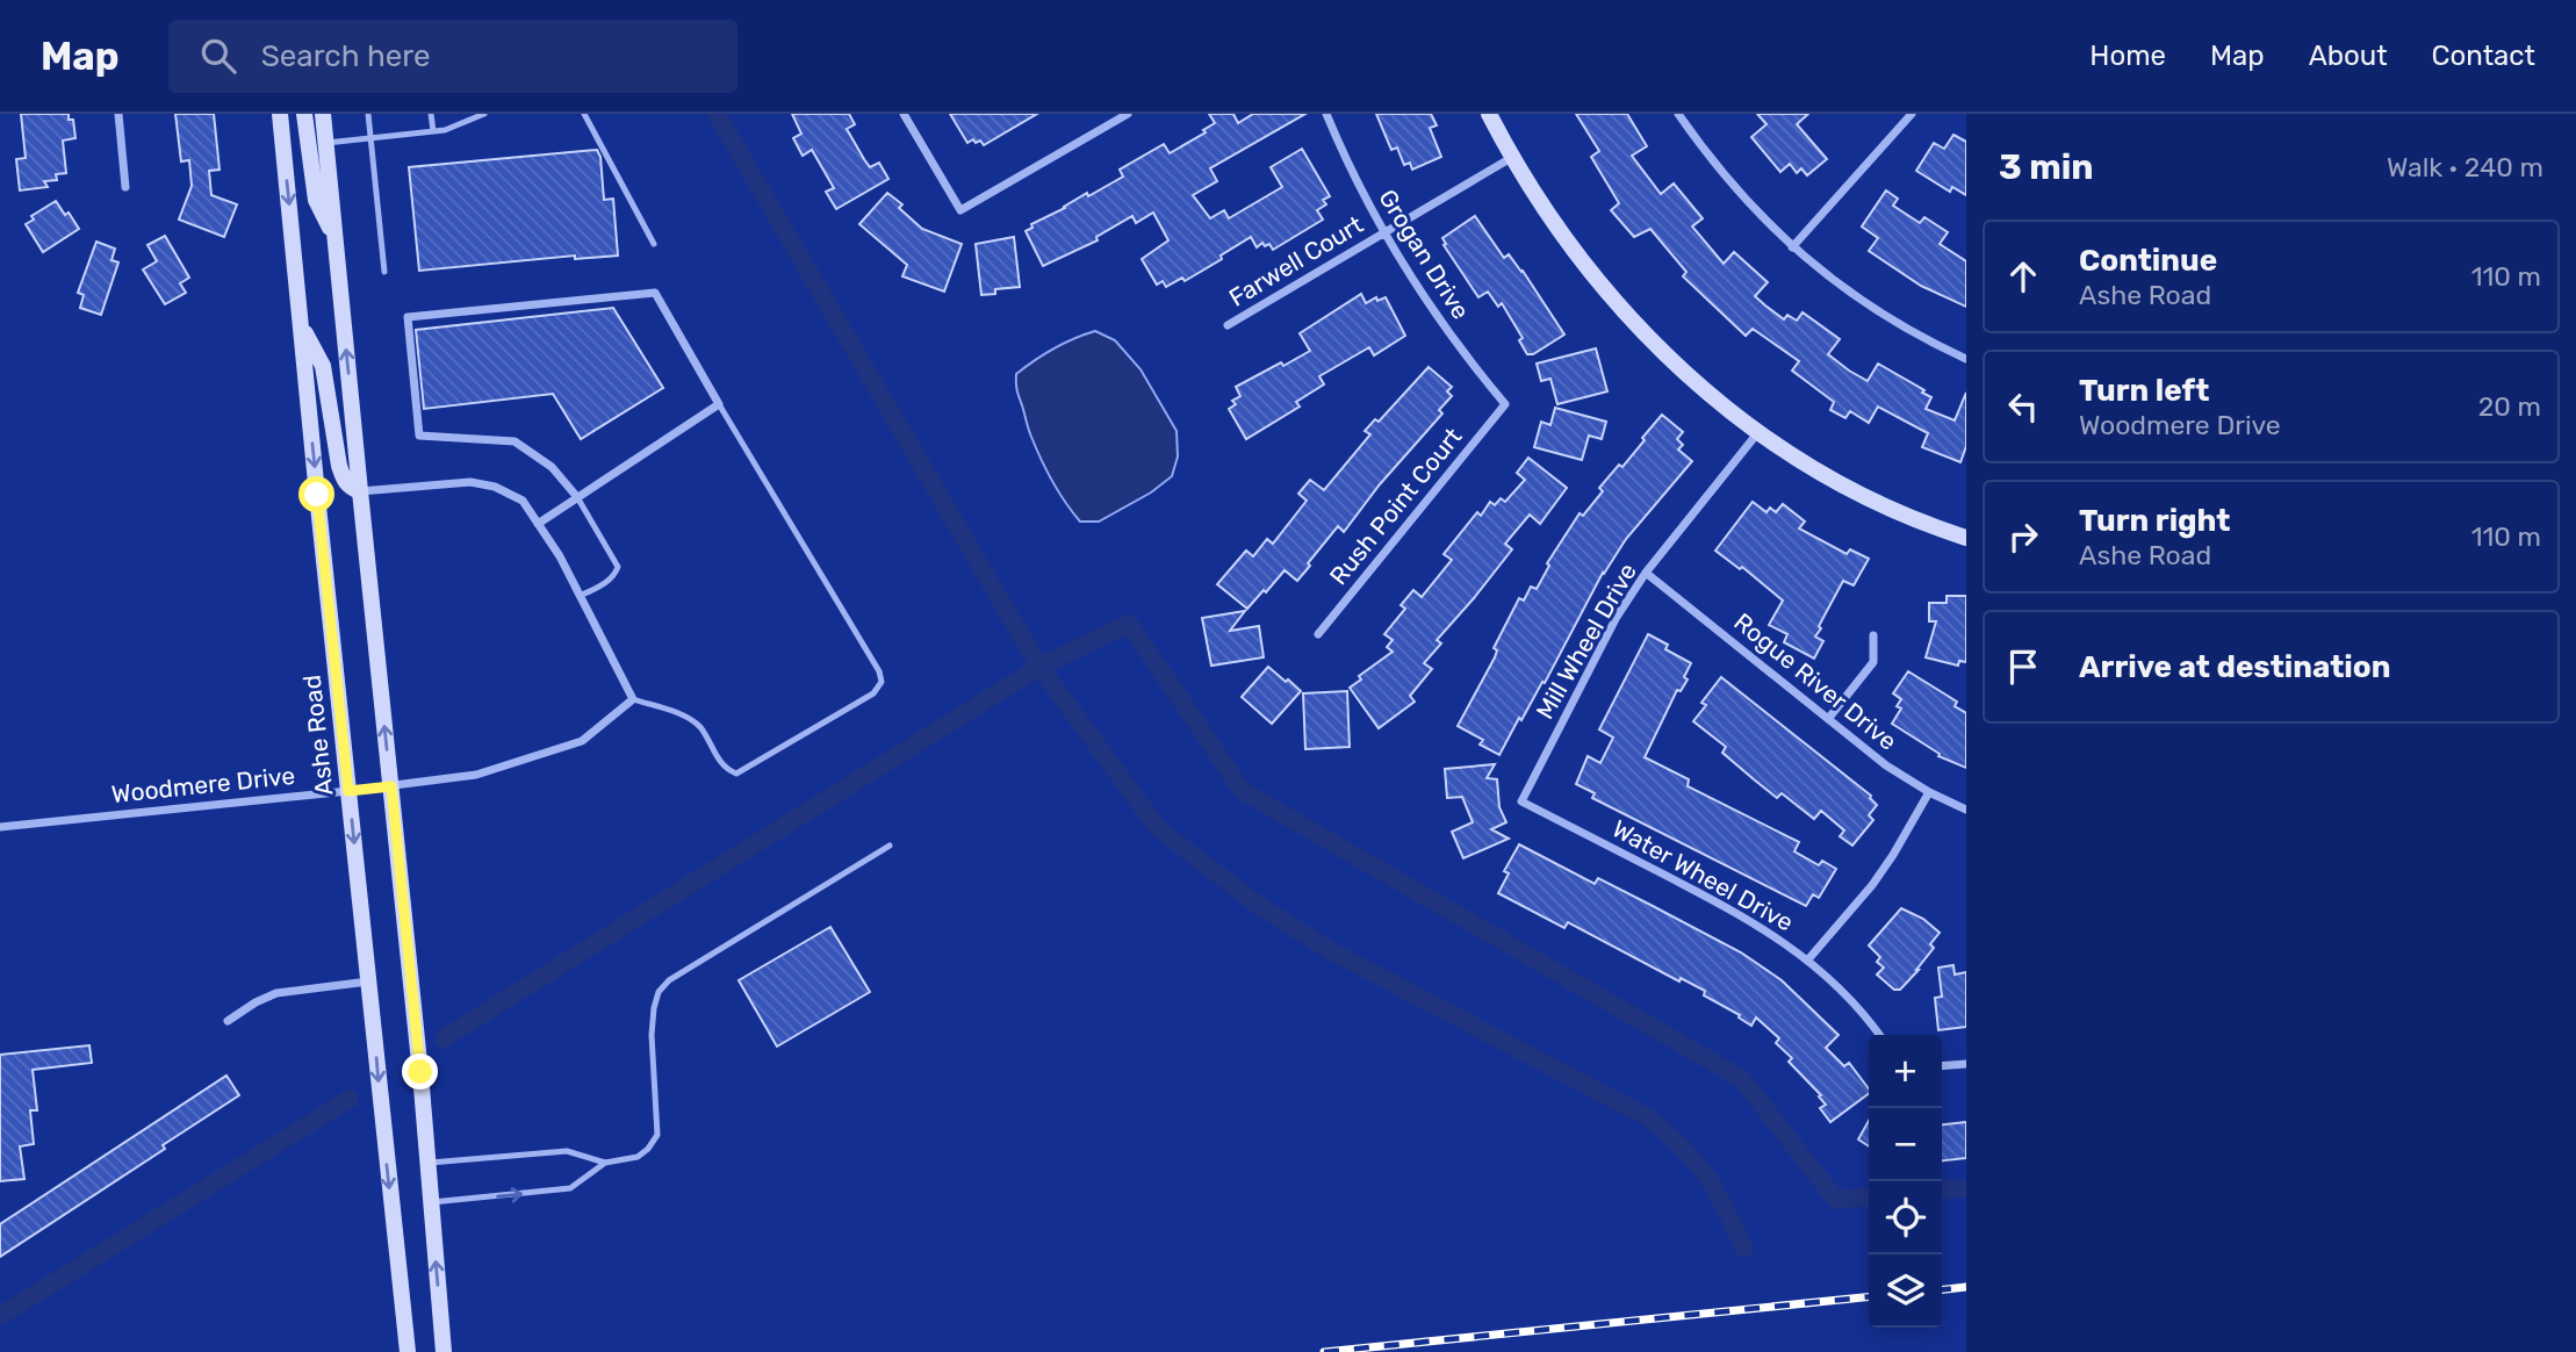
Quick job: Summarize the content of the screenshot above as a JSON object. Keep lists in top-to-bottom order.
{
  "streets": {
    "street": [
      "Grogan Drive",
      "Farwell Court",
      "Rush Point Court",
      "Mill Wheel Drive",
      "Rogue River Drive",
      "Ashe Road",
      "Woodmere Drive",
      "Water Wheel Drive"
    ]
  },
  "crossings": [
    ["Grogan Drive", "Farwell Court"],
    ["Grogan Drive", "Rush Point Court"],
    ["Mill Wheel Drive", "Rogue River Drive"],
    ["Mill Wheel Drive", "Water Wheel Drive"],
    ["Ashe Road", "Woodmere Drive"]
  ],
  "page": {
    "header": "Map",
    "search": "Search here",
    "nav": [
      "Home",
      "Map",
      "About",
      "Contact"
    ],
    "heading": ["3 min", "Walk · 240 m"],
    "list": [
      ["Continue", "Ashe Road", "110 m"],
      ["Turn left", "Woodmere Drive", "20 m"],
      ["Turn right", "Ashe Road", "110 m"],
      "Arrive at destination"
    ],
    "map_buttons": ["+", "−"]
  }
}
